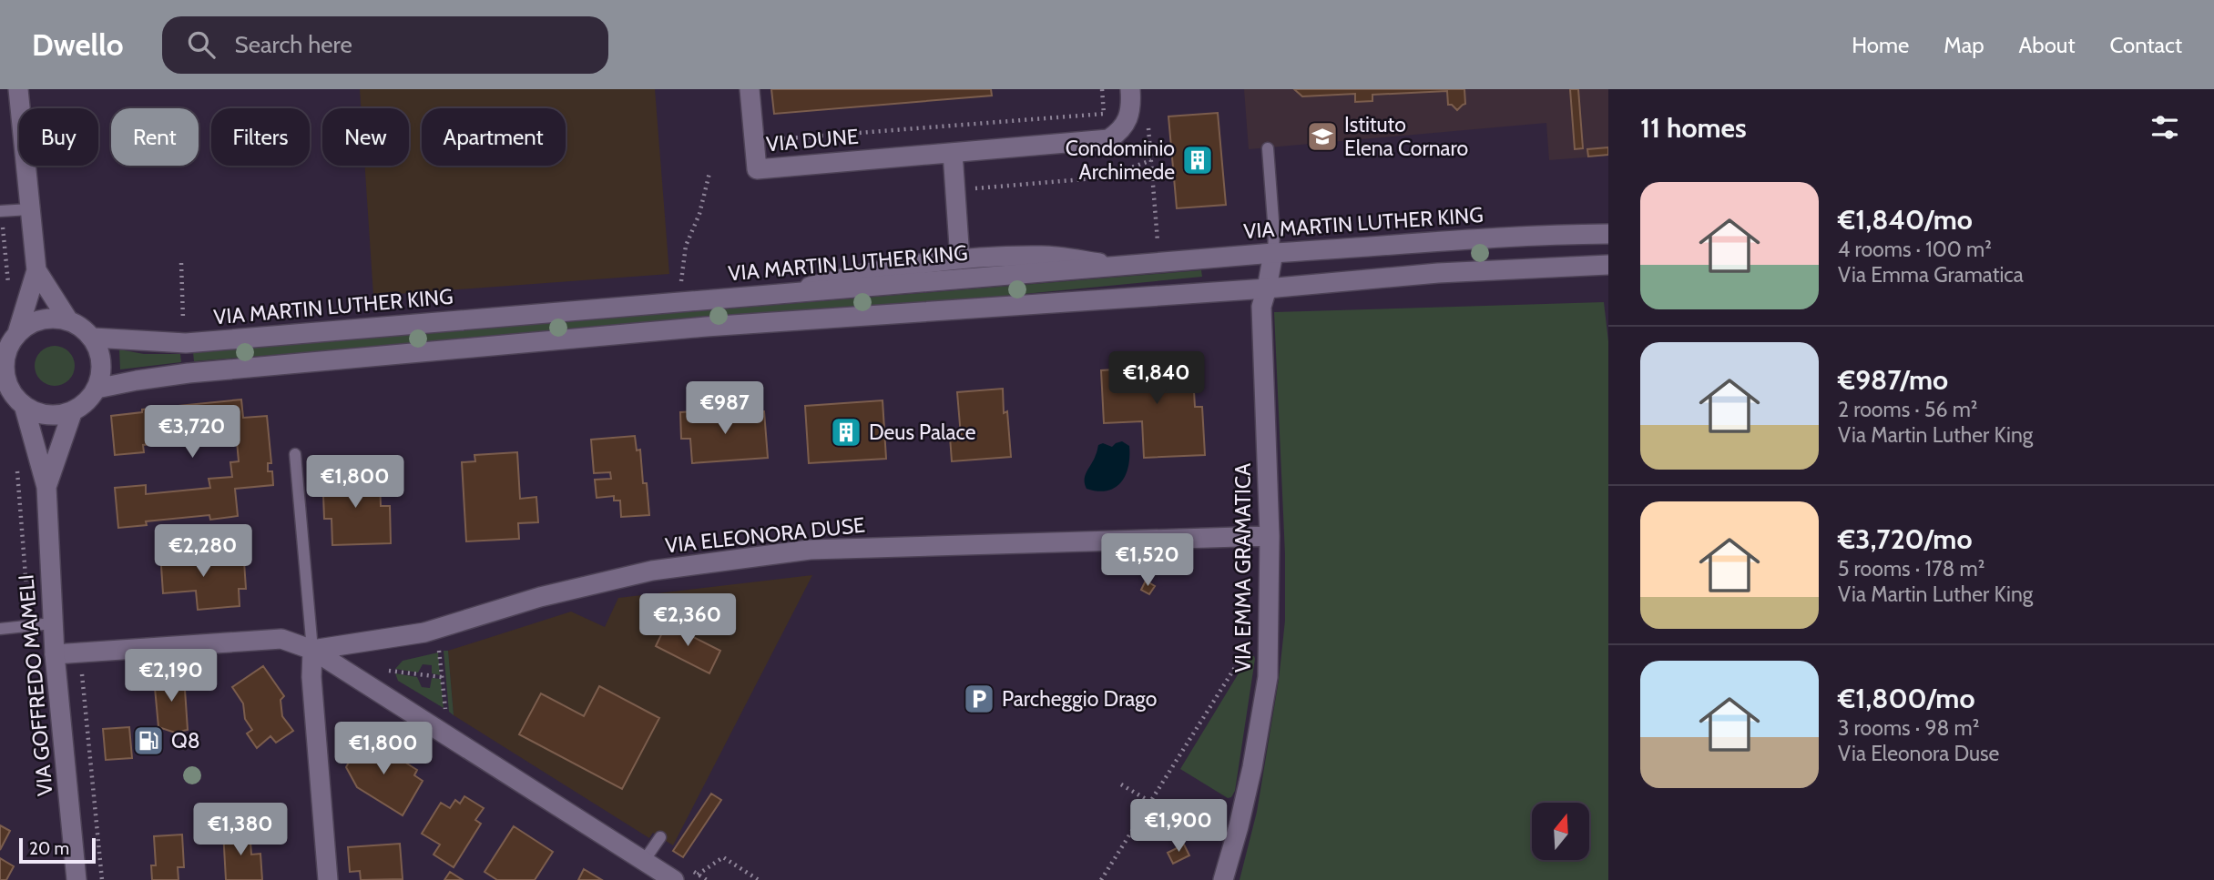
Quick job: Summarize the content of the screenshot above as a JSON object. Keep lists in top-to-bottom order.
{
  "streets": {
    "street": [
      "VIA DUNE",
      "VIA MARTIN LUTHER KING",
      "VIA ELEONORA DUSE",
      "VIA EMMA GRAMATICA",
      "VIA GOFFREDO MAMELI"
    ]
  },
  "crossings": [
    ["VIA MARTIN LUTHER KING", "VIA EMMA GRAMATICA"],
    ["VIA MARTIN LUTHER KING", "VIA GOFFREDO MAMELI"],
    ["VIA ELEONORA DUSE", "VIA EMMA GRAMATICA"],
    ["VIA ELEONORA DUSE", "VIA GOFFREDO MAMELI"]
  ],
  "places": {
    "school or university": ["Istituto Elena Cornaro"],
    "building": ["Condominio Archimede", "Deus Palace"],
    "parking": ["Parcheggio Drago"],
    "fuel station": ["Q8"]
  },
  "scale_bar": "20 m",
  "north": "top",
  "page": {
    "header": "Dwello",
    "search": "Search here",
    "nav": [
      "Home",
      "Map",
      "About",
      "Contact"
    ],
    "heading": "11 homes",
    "chip": [
      "Buy",
      "Rent",
      "Filters",
      "New",
      "Apartment"
    ],
    "list": [
      {
        "name": "€1,840/mo",
        "note": "4 rooms · 100 m² · Via Emma Gramatica"
      },
      {
        "name": "€987/mo",
        "note": "2 rooms · 56 m² · Via Martin Luther King"
      },
      {
        "name": "€3,720/mo",
        "note": "5 rooms · 178 m² · Via Martin Luther King"
      },
      {
        "name": "€1,800/mo",
        "note": "3 rooms · 98 m² · Via Eleonora Duse"
      }
    ],
    "price": [
      "€1,840",
      "€987",
      "€3,720",
      "€1,800",
      "€2,280",
      "€1,520",
      "€2,360",
      "€2,190",
      "€1,800",
      "€1,900",
      "€1,380"
    ],
    "scale": "20 m"
  }
}
